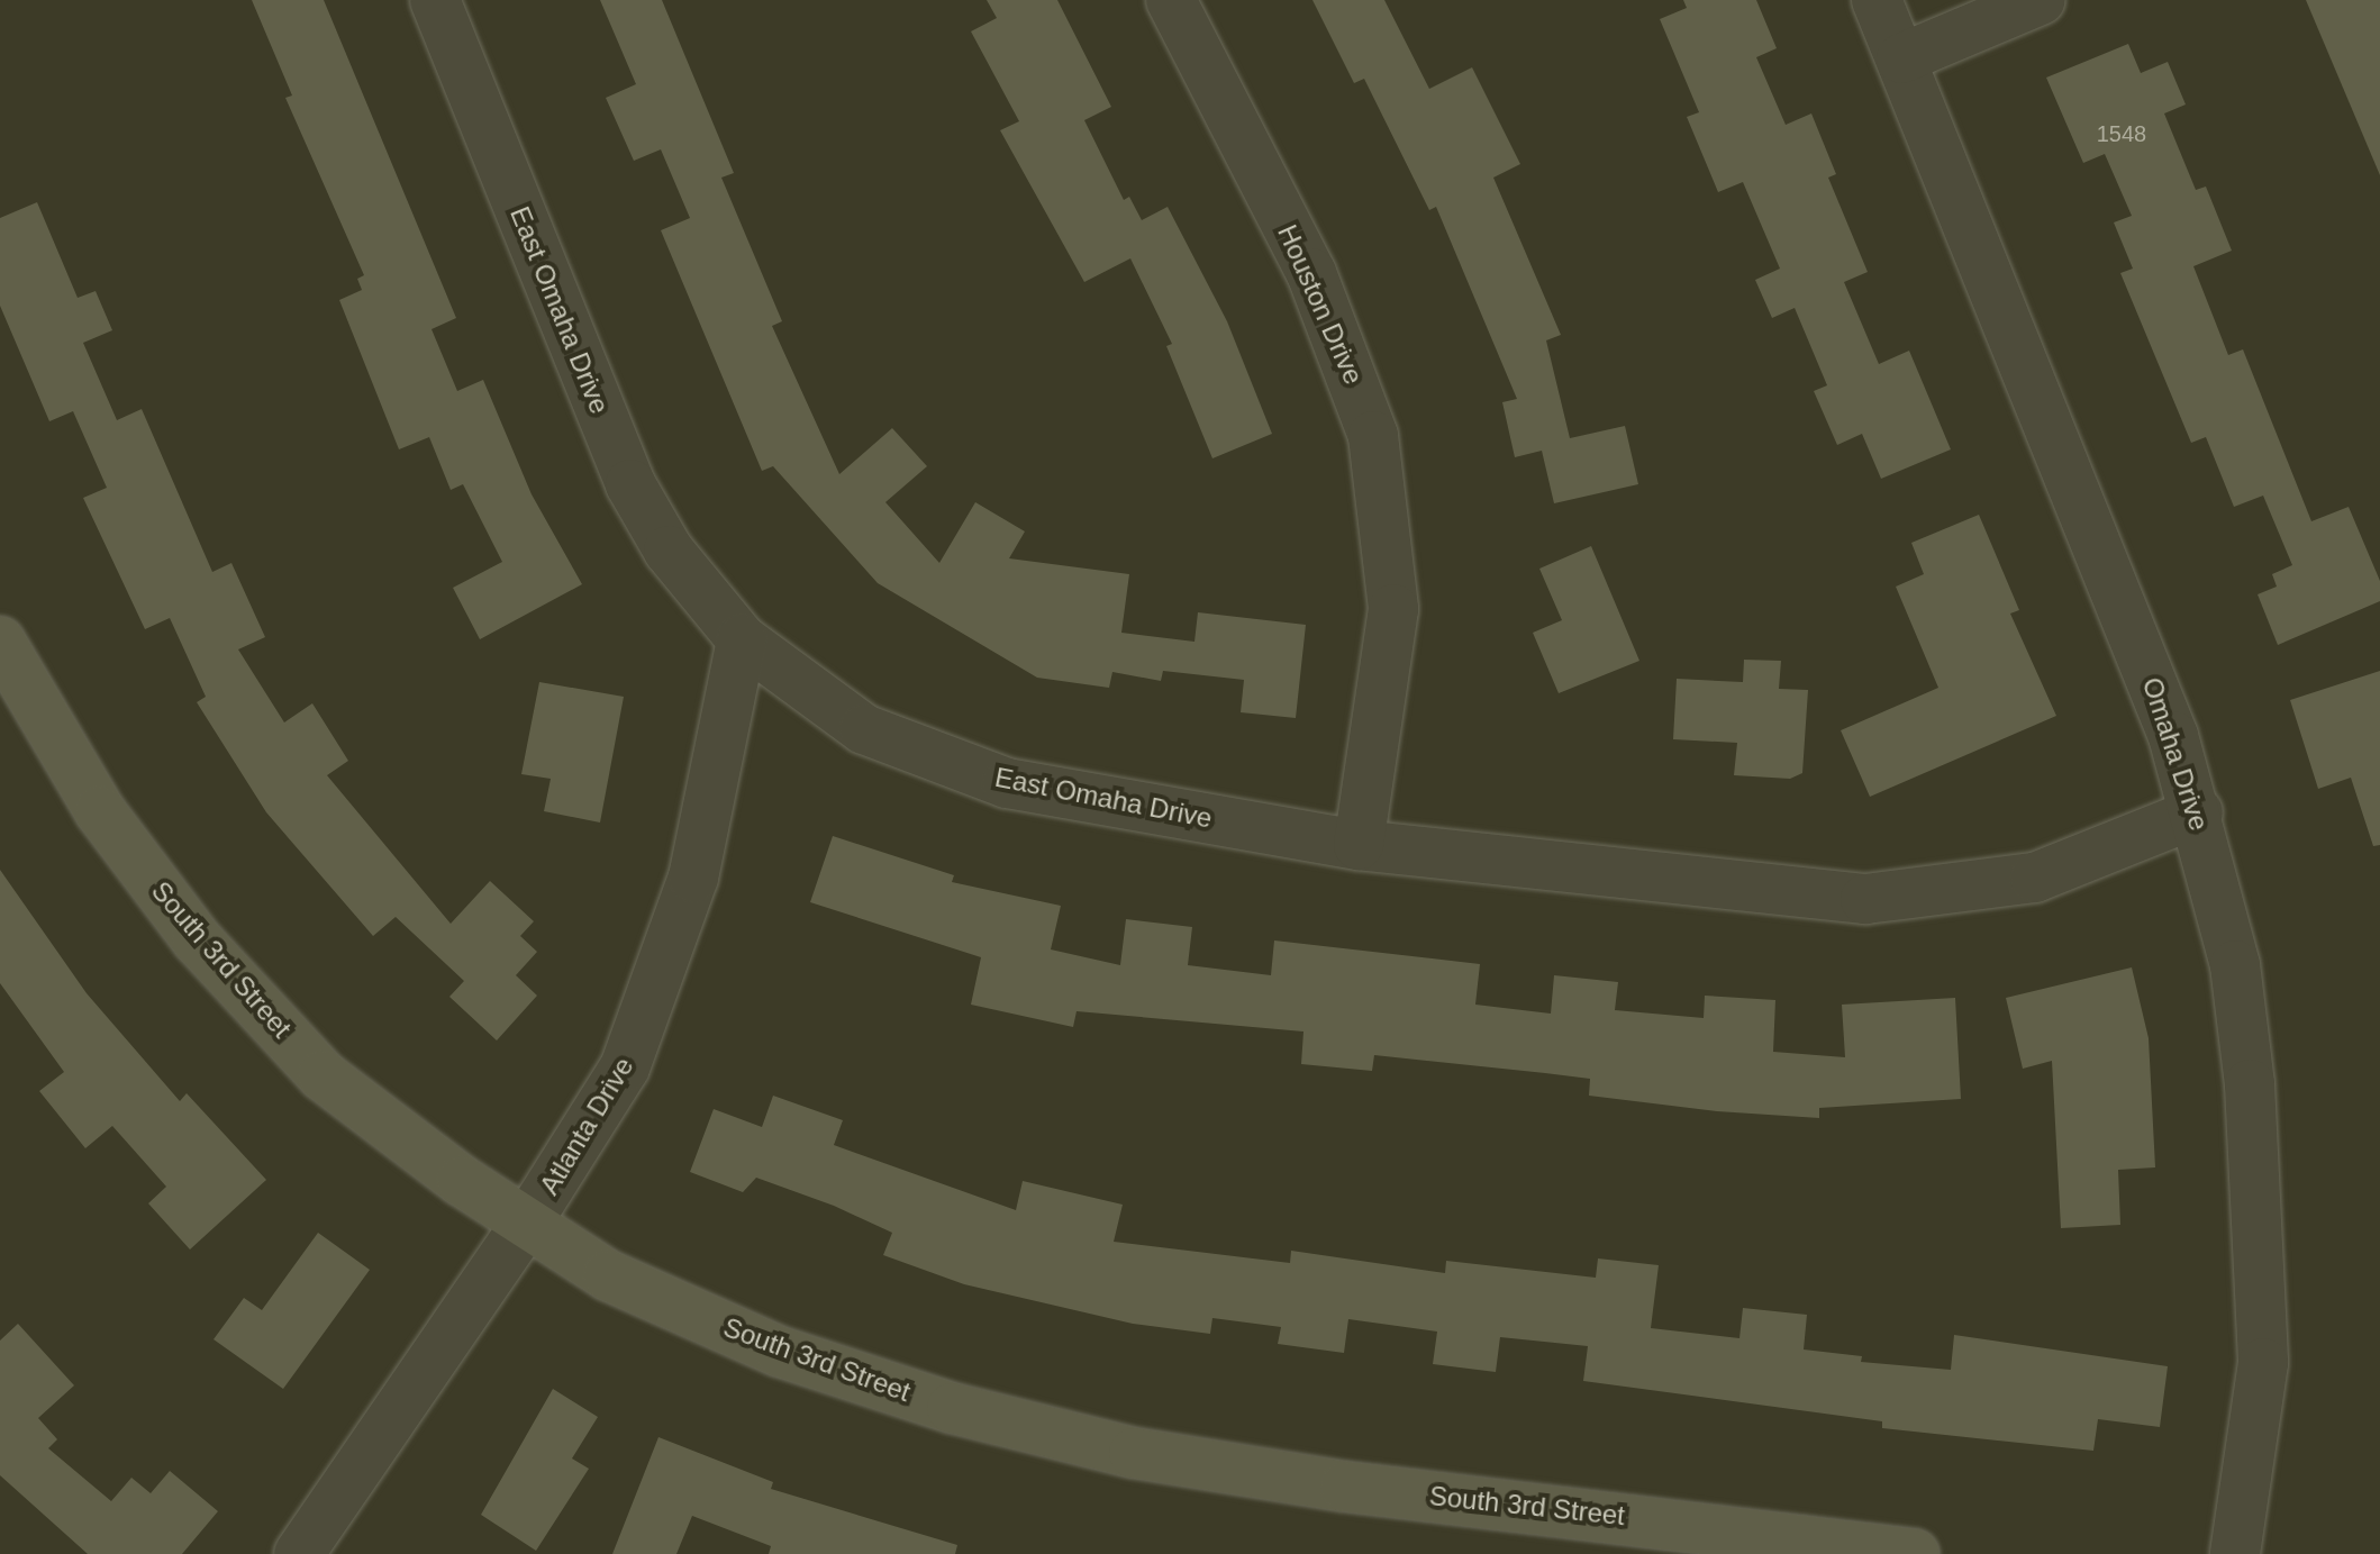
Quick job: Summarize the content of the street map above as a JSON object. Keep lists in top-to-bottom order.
{
  "streets": {
    "street": [
      "Houston Drive",
      "East Omaha Drive",
      "Omaha Drive",
      "South 3rd Street",
      "Atlanta Drive"
    ]
  },
  "crossings": [
    ["Houston Drive", "East Omaha Drive"],
    ["East Omaha Drive", "Omaha Drive"],
    ["East Omaha Drive", "Atlanta Drive"],
    ["South 3rd Street", "Atlanta Drive"]
  ],
  "house_numbers": ["1548"]
}
